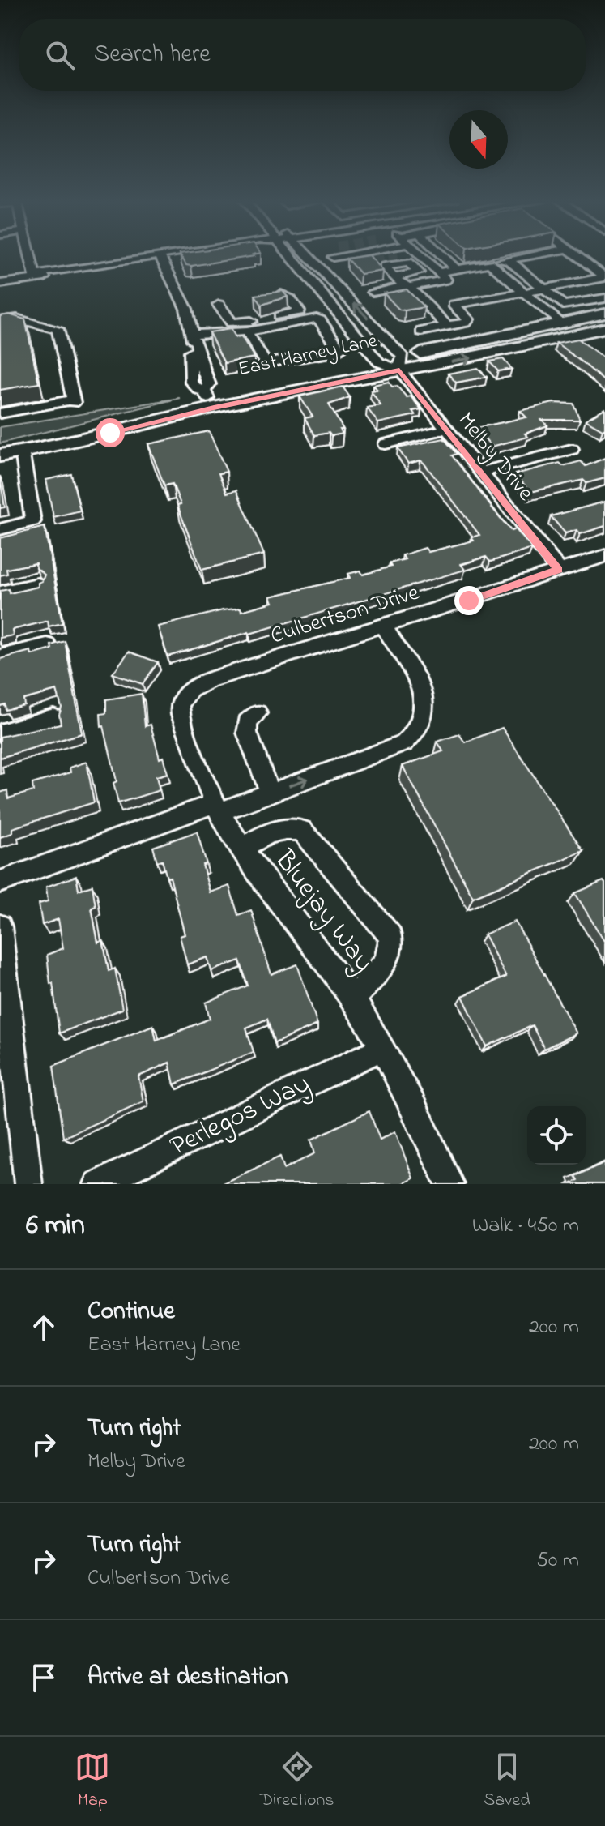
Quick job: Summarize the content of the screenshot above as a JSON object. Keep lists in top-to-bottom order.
{
  "streets": {
    "main road": ["East Harney Lane"],
    "street": [
      "Melby Drive",
      "Culbertson Drive",
      "Bluejay Way",
      "Perlegos Way"
    ]
  },
  "crossings": [
    ["East Harney Lane", "Melby Drive"],
    ["Melby Drive", "Culbertson Drive"],
    ["Culbertson Drive", "Bluejay Way"],
    ["Bluejay Way", "Perlegos Way"]
  ],
  "north": "bottom",
  "page": {
    "search": "Search here",
    "heading": ["6 min", "Walk · 450 m"],
    "list": [
      ["Continue", "East Harney Lane", "200 m"],
      ["Turn right", "Melby Drive", "200 m"],
      ["Turn right", "Culbertson Drive", "50 m"],
      "Arrive at destination"
    ],
    "nav": ["Map", "Directions", "Saved"]
  }
}
